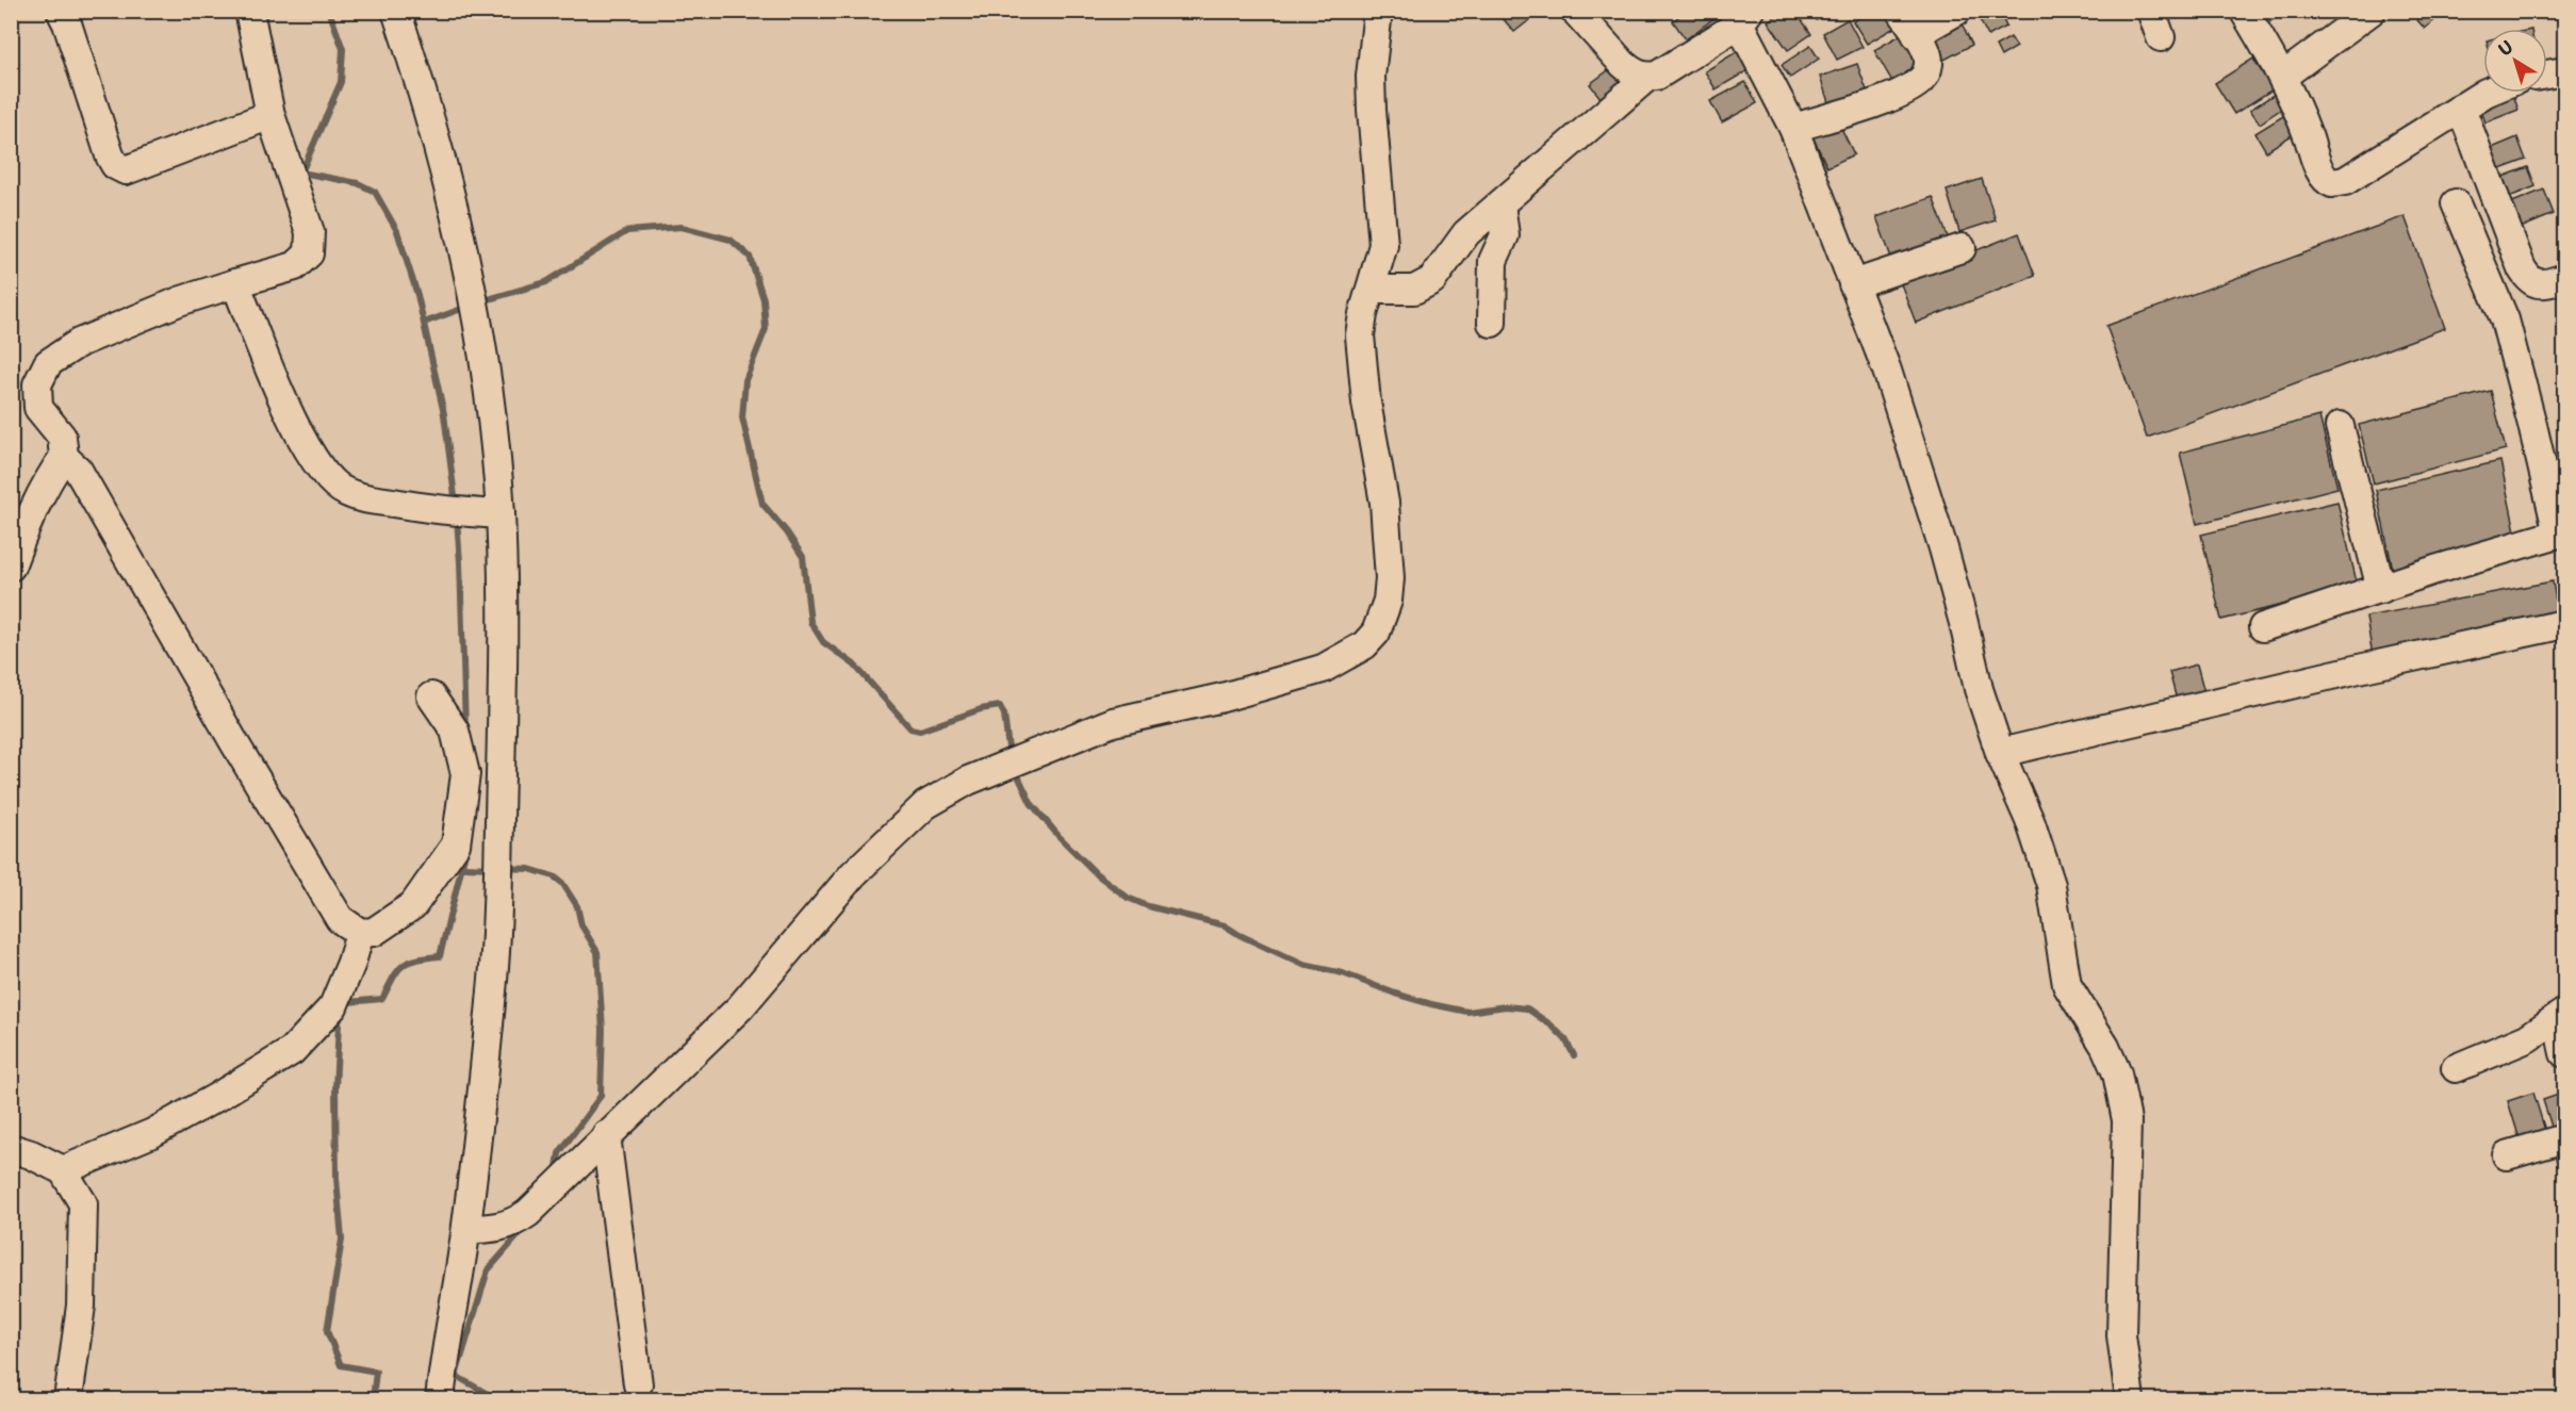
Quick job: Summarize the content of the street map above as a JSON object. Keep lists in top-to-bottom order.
{
  "north": "top left"
}
